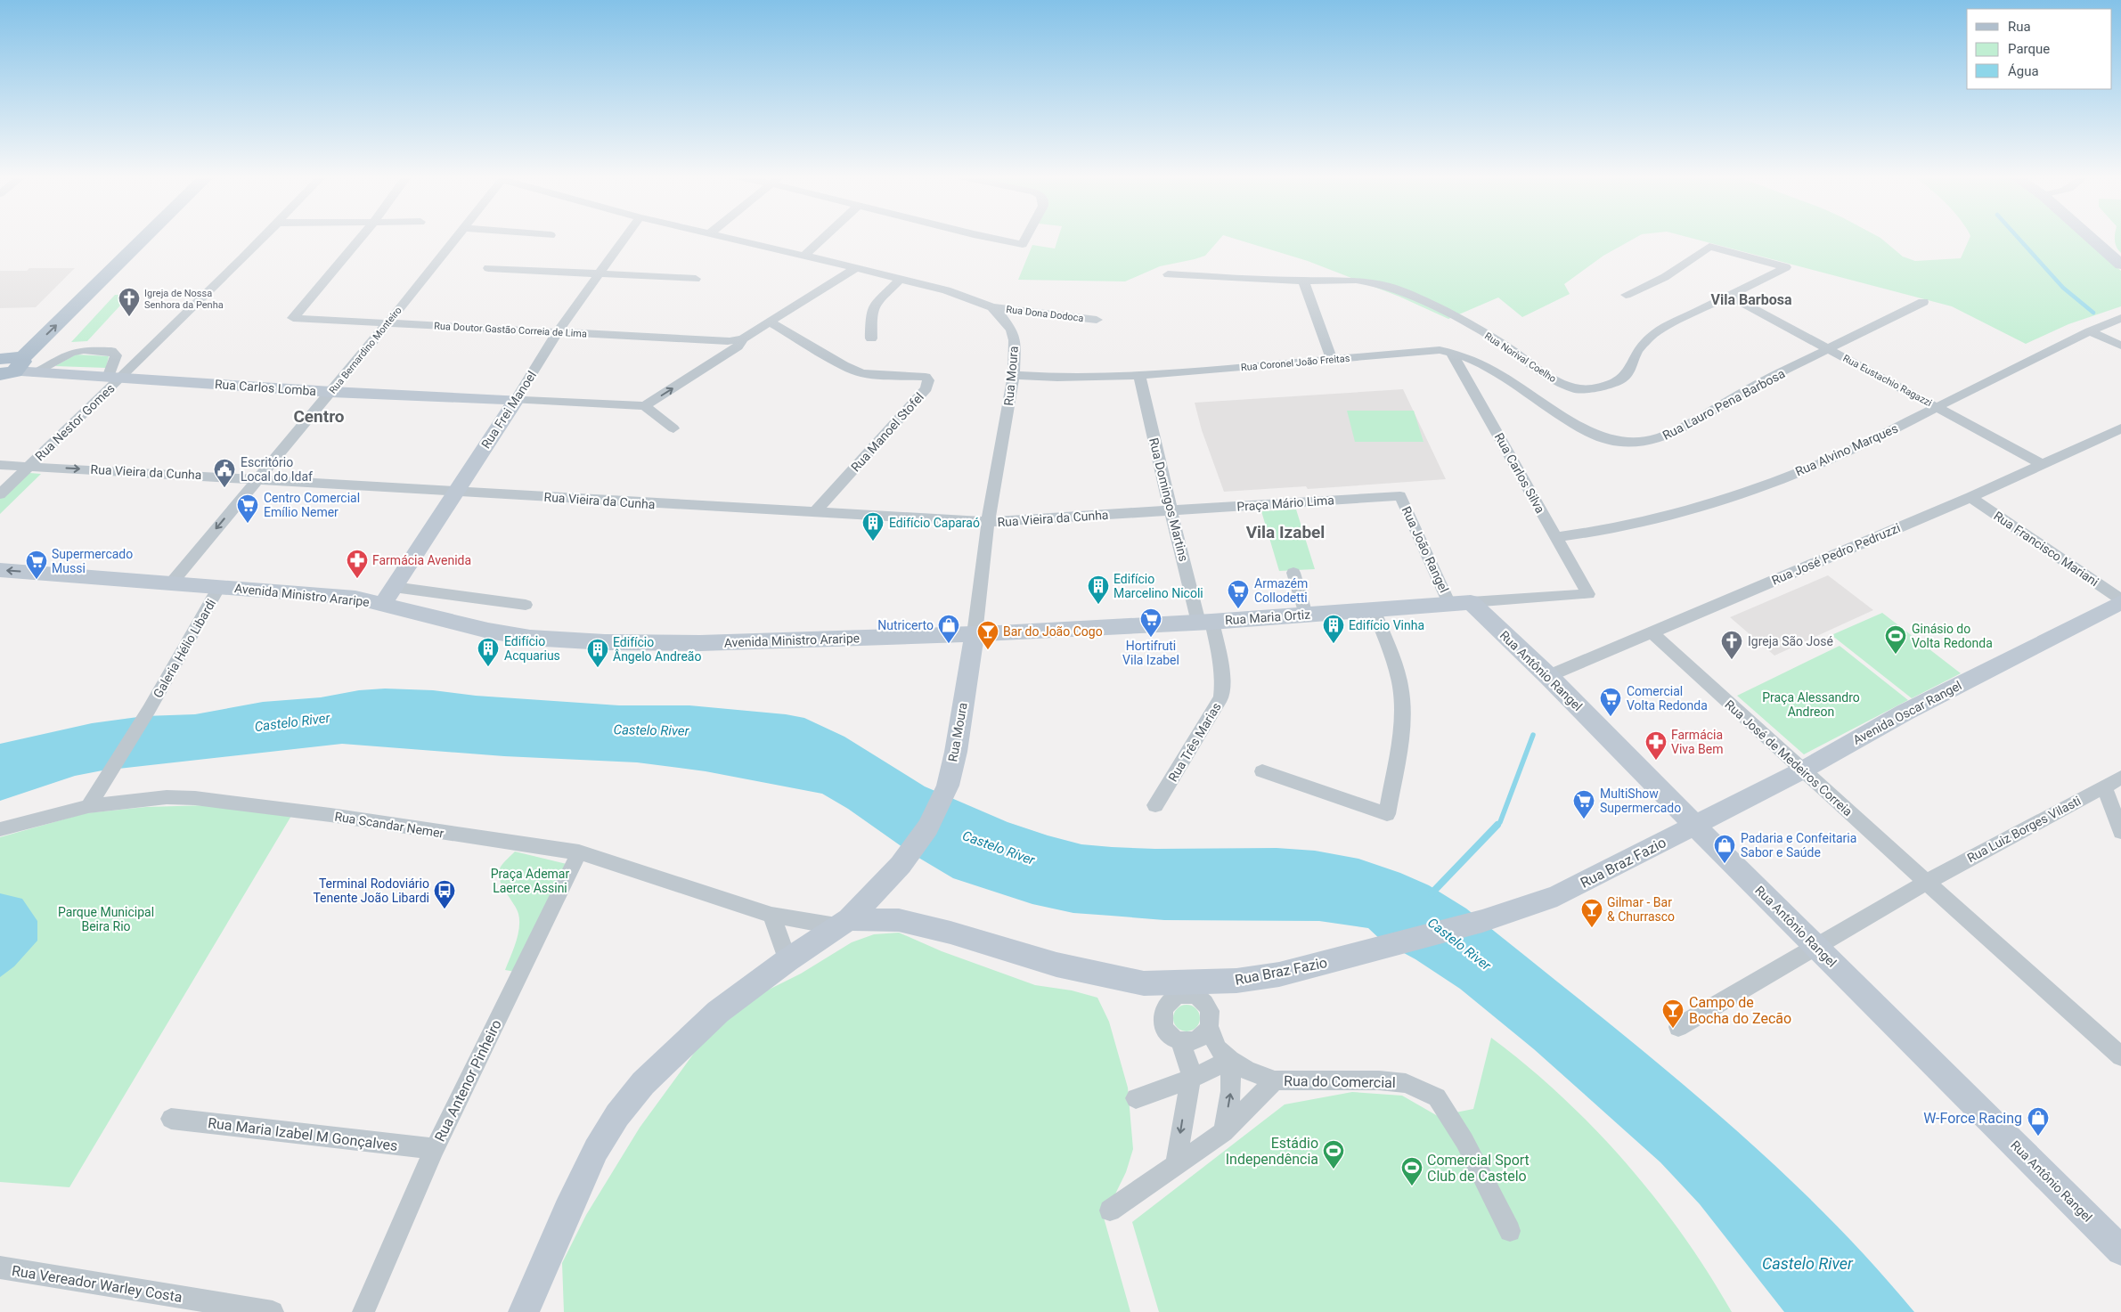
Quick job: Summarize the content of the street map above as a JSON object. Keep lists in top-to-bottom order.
{
  "streets": {
    "main road": [
      "Rua Moura",
      "Rua Carlos Lomba",
      "Rua Frei Manoel",
      "Avenida Ministro Araripe",
      "Rua Maria Ortiz",
      "Rua Antônio Rangel",
      "Avenida Oscar Rangel",
      "Rua Braz Fazio"
    ],
    "street": [
      "Rua Dona Dodoca",
      "Rua Doutor Gastão Correia de Lima",
      "Rua Bernardino Monteiro",
      "Rua Norival Coelho",
      "Rua Coronel João Freitas",
      "Rua Eustachio Ragazzi",
      "Rua Lauro Pena Barbosa",
      "Rua Nestor Gomes",
      "Rua Manoel Stofel",
      "Rua Alvino Marques",
      "Rua Vieira da Cunha",
      "Rua Carlos Silva",
      "Rua Domingos Martins",
      "Praça Mário Lima",
      "Rua Francisco Mariani",
      "Rua João Rangel",
      "Rua José Pedro Pedruzzi",
      "Galeria Hélio Libardi",
      "Rua Três Marias",
      "Rua José de Medeiros Correia",
      "Rua Scandar Nemer",
      "Rua Luiz Borges Vilasti",
      "Rua Antenor Pinheiro",
      "Rua do Comercial",
      "Rua Maria Izabel M Gonçalves",
      "Rua Vereador Warley Costa"
    ]
  },
  "crossings": [
    ["Rua Dona Dodoca", "Rua Moura"],
    ["Rua Doutor Gastão Correia de Lima", "Rua Bernardino Monteiro"],
    ["Rua Doutor Gastão Correia de Lima", "Rua Frei Manoel"],
    ["Rua Bernardino Monteiro", "Rua Carlos Lomba"],
    ["Rua Bernardino Monteiro", "Rua Vieira da Cunha"],
    ["Rua Bernardino Monteiro", "Avenida Ministro Araripe"],
    ["Rua Norival Coelho", "Rua Eustachio Ragazzi"],
    ["Rua Coronel João Freitas", "Rua Moura"],
    ["Rua Coronel João Freitas", "Rua Lauro Pena Barbosa"],
    ["Rua Coronel João Freitas", "Rua Carlos Silva"],
    ["Rua Coronel João Freitas", "Rua Domingos Martins"],
    ["Rua Moura", "Rua Vieira da Cunha"],
    ["Rua Moura", "Avenida Ministro Araripe"],
    ["Rua Moura", "Rua Maria Ortiz"],
    ["Rua Moura", "Rua Scandar Nemer"],
    ["Rua Moura", "Rua Braz Fazio"],
    ["Rua Eustachio Ragazzi", "Rua Lauro Pena Barbosa"],
    ["Rua Eustachio Ragazzi", "Rua Alvino Marques"],
    ["Rua Eustachio Ragazzi", "Rua José Pedro Pedruzzi"],
    ["Rua Carlos Lomba", "Rua Frei Manoel"],
    ["Rua Carlos Lomba", "Rua Nestor Gomes"],
    ["Rua Lauro Pena Barbosa", "Rua Carlos Silva"],
    ["Rua Frei Manoel", "Rua Vieira da Cunha"],
    ["Rua Frei Manoel", "Avenida Ministro Araripe"],
    ["Rua Nestor Gomes", "Rua Vieira da Cunha"],
    ["Rua Manoel Stofel", "Rua Vieira da Cunha"],
    ["Rua Alvino Marques", "Rua Carlos Silva"],
    ["Rua Vieira da Cunha", "Rua Domingos Martins"],
    ["Rua Vieira da Cunha", "Praça Mário Lima"],
    ["Rua Carlos Silva", "Rua Maria Ortiz"],
    ["Rua Domingos Martins", "Praça Mário Lima"],
    ["Rua Domingos Martins", "Rua Maria Ortiz"],
    ["Rua Domingos Martins", "Rua Três Marias"],
    ["Praça Mário Lima", "Rua João Rangel"],
    ["Rua Francisco Mariani", "Rua José Pedro Pedruzzi"],
    ["Rua Francisco Mariani", "Avenida Oscar Rangel"],
    ["Rua João Rangel", "Rua Maria Ortiz"],
    ["Rua João Rangel", "Rua Antônio Rangel"],
    ["Rua José Pedro Pedruzzi", "Rua Antônio Rangel"],
    ["Rua José Pedro Pedruzzi", "Rua José de Medeiros Correia"],
    ["Avenida Ministro Araripe", "Rua Maria Ortiz"],
    ["Avenida Ministro Araripe", "Galeria Hélio Libardi"],
    ["Rua Maria Ortiz", "Rua Antônio Rangel"],
    ["Rua Maria Ortiz", "Rua Três Marias"],
    ["Galeria Hélio Libardi", "Rua Scandar Nemer"],
    ["Rua Antônio Rangel", "Avenida Oscar Rangel"],
    ["Rua Antônio Rangel", "Rua Luiz Borges Vilasti"],
    ["Rua Antônio Rangel", "Rua Braz Fazio"],
    ["Avenida Oscar Rangel", "Rua José de Medeiros Correia"],
    ["Avenida Oscar Rangel", "Rua Braz Fazio"],
    ["Rua José de Medeiros Correia", "Rua Luiz Borges Vilasti"],
    ["Rua Scandar Nemer", "Rua Braz Fazio"],
    ["Rua Scandar Nemer", "Rua Antenor Pinheiro"],
    ["Rua Braz Fazio", "Rua do Comercial"],
    ["Rua Antenor Pinheiro", "Rua Maria Izabel M Gonçalves"]
  ],
  "districts": ["Vila Barbosa", "Centro", "Vila Izabel"],
  "water": ["Castelo River"],
  "parks": ["Praça Alessandro Andreon", "Praça Ademar Laerce Assini", "Parque Municipal Beira Rio"],
  "places": {
    "church": ["Igreja de Nossa Senhora da Penha", "Igreja São José"],
    "public building": ["Escritório Local do Idaf"],
    "supermarket": [
      "Centro Comercial Emílio Nemer",
      "Supermercado Mussi",
      "Armazém Collodetti",
      "Hortifruti Vila Izabel",
      "Comercial Volta Redonda",
      "MultiShow Supermercado"
    ],
    "building": [
      "Edifício Caparaó",
      "Edifício Marcelino Nicoli",
      "Edifício Vinha",
      "Edifício Acquarius",
      "Edifício Ângelo Andreão"
    ],
    "pharmacy": ["Farmácia Avenida", "Farmácia Viva Bem"],
    "shop": ["Nutricerto", "Padaria e Confeitaria Sabor e Saúde", "W-Force Racing"],
    "bar": ["Bar do João Cogo", "Gilmar - Bar & Churrasco", "Campo de Bocha do Zecão"],
    "sports": ["Ginásio do Volta Redonda", "Estádio Independência", "Comercial Sport Club de Castelo"],
    "bus stop": ["Terminal Rodoviário Tenente João Libardi"]
  },
  "legend": ["Rua", "Parque", "Água"]
}
